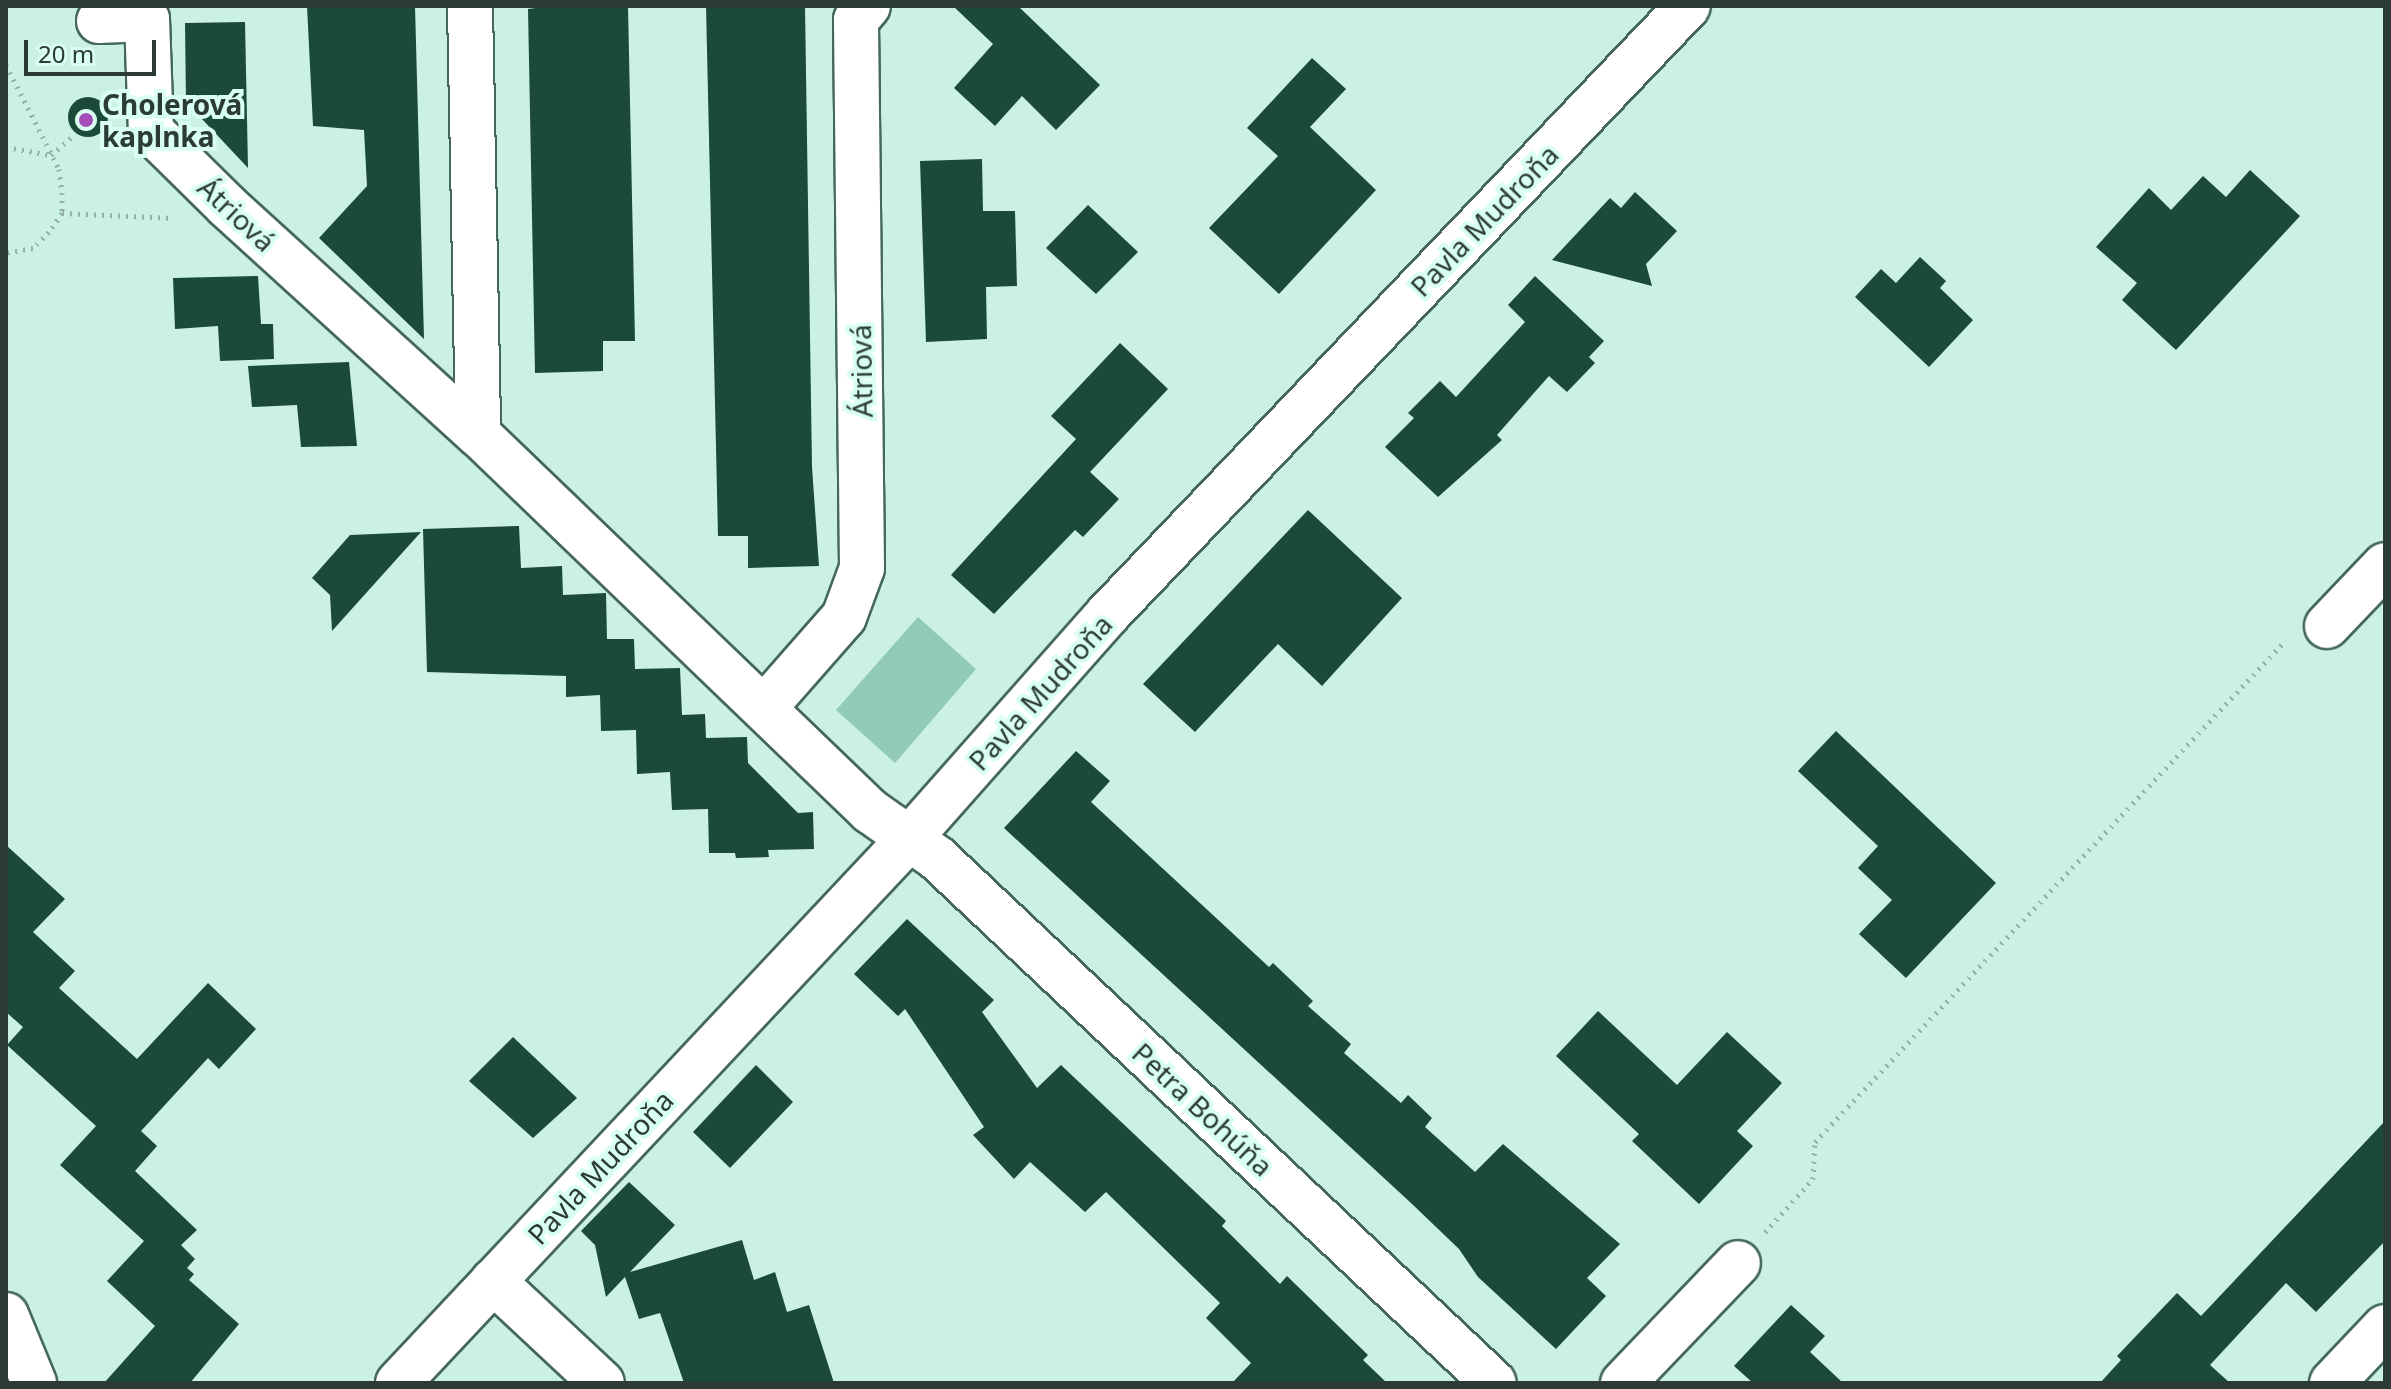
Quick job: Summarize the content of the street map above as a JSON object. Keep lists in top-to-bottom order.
{
  "streets": {
    "street": ["Átriová", "Pavla Mudroňa", "Petra Bohúňa"]
  },
  "crossings": [
    ["Átriová", "Pavla Mudroňa"],
    ["Átriová", "Petra Bohúňa"],
    ["Pavla Mudroňa", "Petra Bohúňa"]
  ],
  "places": ["Cholerová kaplnka"],
  "scale_bar": "20 m"
}
